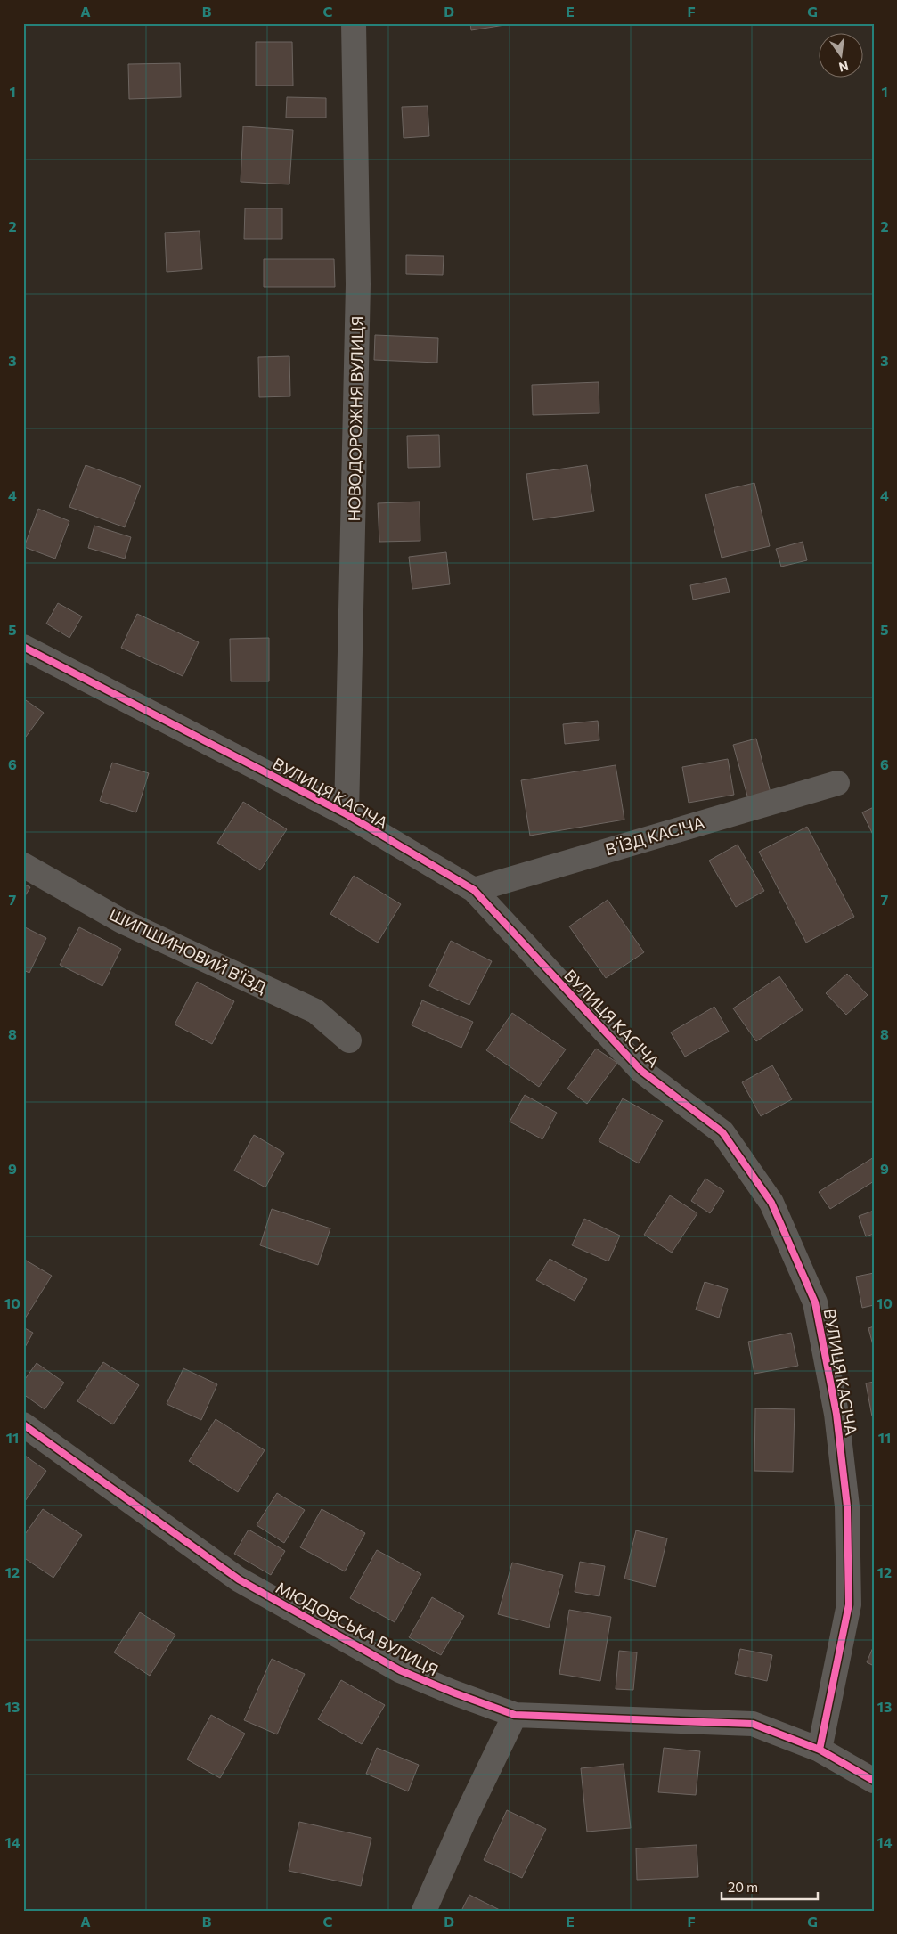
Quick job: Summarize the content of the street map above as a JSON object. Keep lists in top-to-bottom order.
{
  "streets": {
    "street": [
      "НОВОДОРОЖНЯ ВУЛИЦЯ",
      "ВУЛИЦЯ КАСІЧА",
      "В’ЇЗД КАСІЧА",
      "ШИПШИНОВИЙ В'ЇЗД",
      "МЮДОВСЬКА ВУЛИЦЯ"
    ]
  },
  "crossings": [
    ["НОВОДОРОЖНЯ ВУЛИЦЯ", "ВУЛИЦЯ КАСІЧА"],
    ["ВУЛИЦЯ КАСІЧА", "В’ЇЗД КАСІЧА"],
    ["ВУЛИЦЯ КАСІЧА", "МЮДОВСЬКА ВУЛИЦЯ"]
  ],
  "scale_bar": "20 m",
  "north": "bottom",
  "grid": {
    "columns": [
      "A",
      "B",
      "C",
      "D",
      "E",
      "F",
      "G"
    ],
    "rows": [
      "1",
      "2",
      "3",
      "4",
      "5",
      "6",
      "7",
      "8",
      "9",
      "10",
      "11",
      "12",
      "13",
      "14"
    ]
  }
}
